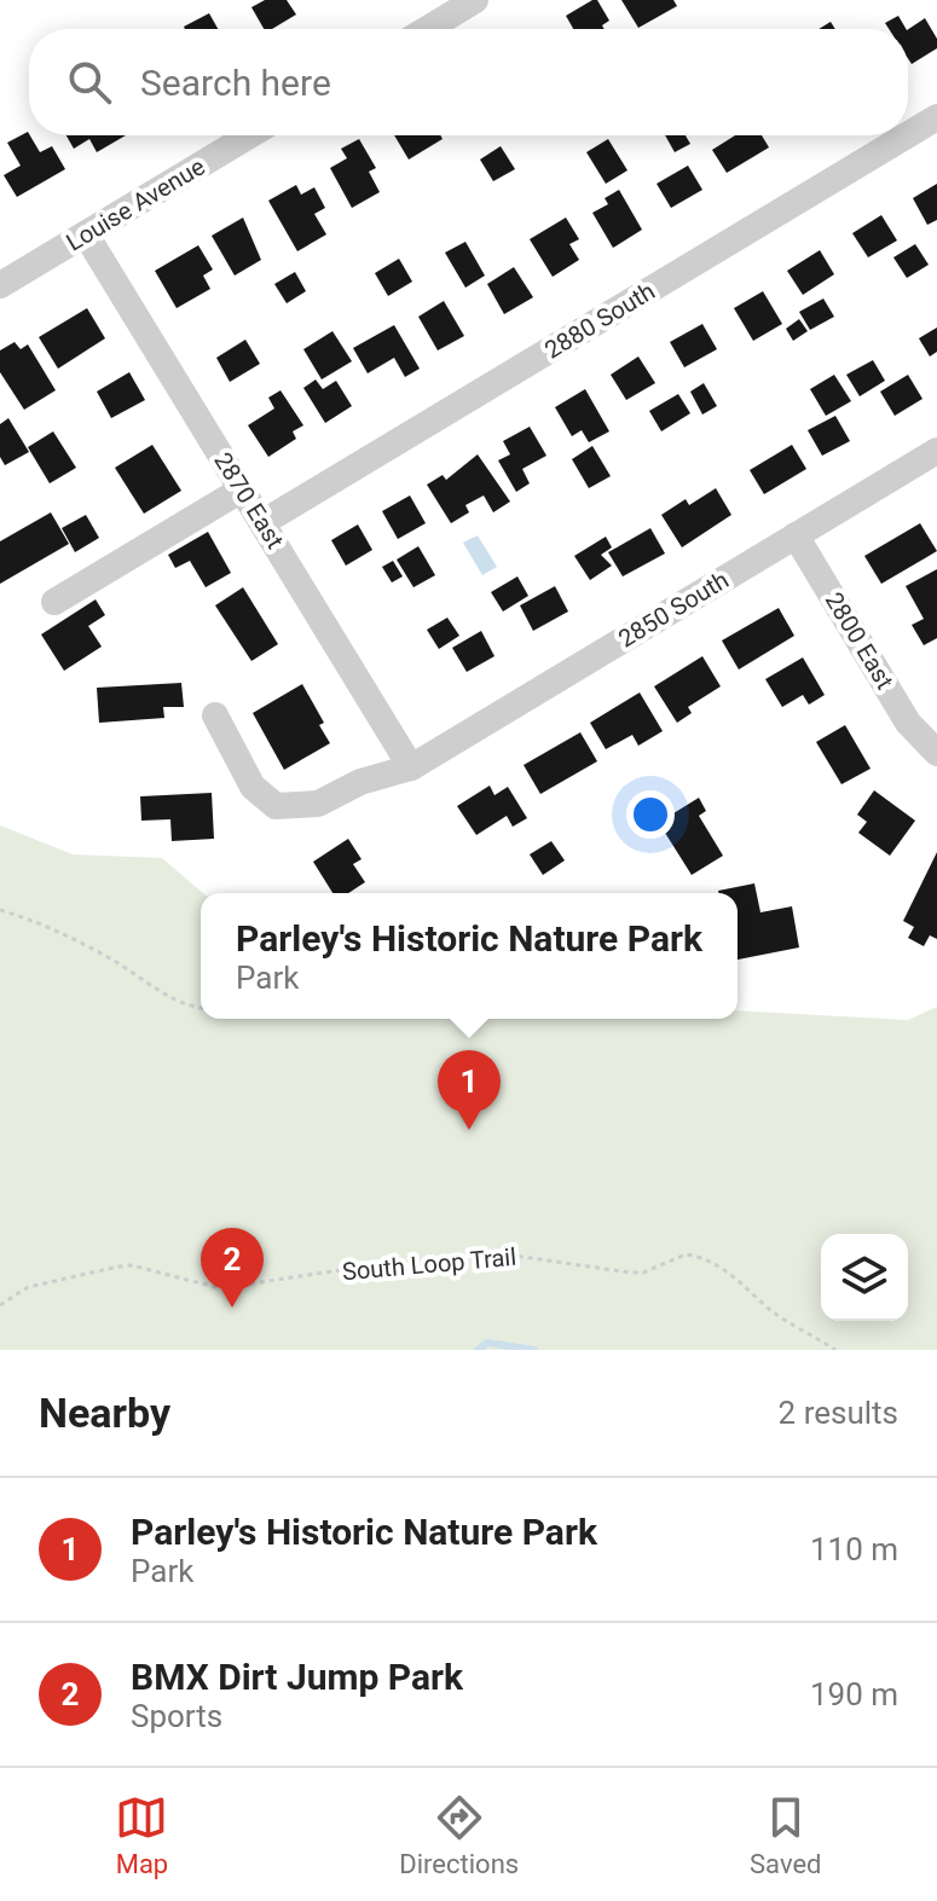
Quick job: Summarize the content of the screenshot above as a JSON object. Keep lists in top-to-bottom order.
{
  "streets": {
    "street": [
      "Louise Avenue",
      "2880 South",
      "2870 East",
      "2850 South",
      "2800 East"
    ],
    "path": ["South Loop Trail"]
  },
  "crossings": [
    ["Louise Avenue", "2870 East"],
    ["2880 South", "2870 East"],
    ["2870 East", "2850 South"],
    ["2850 South", "2800 East"]
  ],
  "page": {
    "search": "Search here",
    "popup": ["Parley's Historic Nature Park", "Park"],
    "pins": ["1", "2"],
    "heading": ["Nearby", "2 results"],
    "list": [
      {
        "mark": "1",
        "name": "Parley's Historic Nature Park",
        "note": "Park",
        "value": "110 m"
      },
      {
        "mark": "2",
        "name": "BMX Dirt Jump Park",
        "note": "Sports",
        "value": "190 m"
      }
    ],
    "nav": ["Map", "Directions", "Saved"]
  }
}
